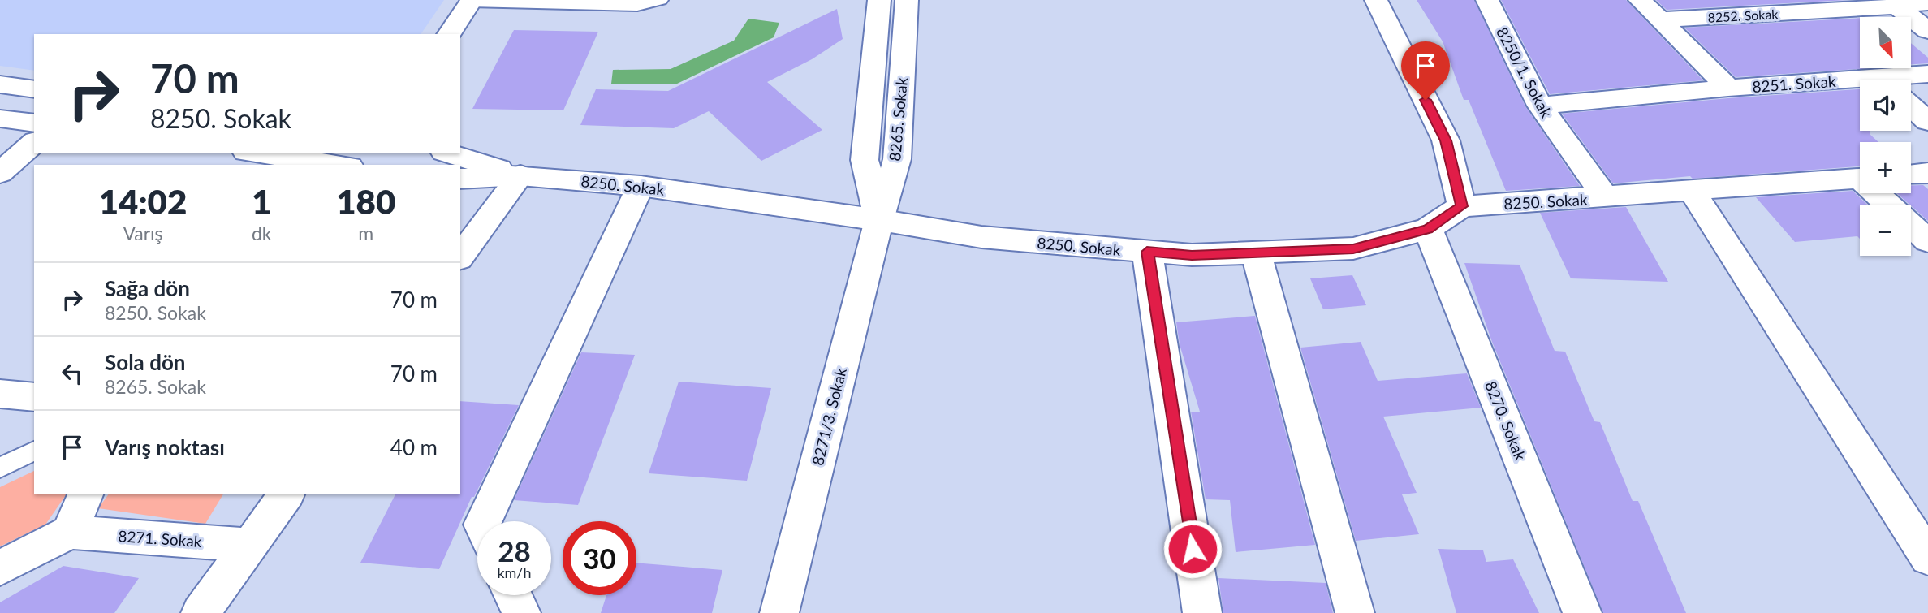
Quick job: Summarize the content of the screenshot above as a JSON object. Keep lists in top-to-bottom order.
{
  "streets": {
    "street": [
      "8252. Sokak",
      "8250/1. Sokak",
      "8251. Sokak",
      "8265. Sokak",
      "8250. Sokak",
      "8271/3. Sokak",
      "8270. Sokak",
      "8271. Sokak"
    ]
  },
  "crossings": [
    ["8250/1. Sokak", "8251. Sokak"],
    ["8250/1. Sokak", "8250. Sokak"],
    ["8265. Sokak", "8250. Sokak"],
    ["8265. Sokak", "8271/3. Sokak"],
    ["8250. Sokak", "8271/3. Sokak"],
    ["8250. Sokak", "8270. Sokak"]
  ],
  "north": "bottom right",
  "page": {
    "map_buttons": ["+", "−"],
    "turn": ["70 m", "8250. Sokak"],
    "eta": [
      "14:02",
      "Varış",
      "1",
      "dk",
      "180",
      "m"
    ],
    "list": [
      {
        "name": "Sağa dön",
        "note": "8250. Sokak",
        "value": "70 m"
      },
      {
        "name": "Sola dön",
        "note": "8265. Sokak",
        "value": "70 m"
      },
      {
        "name": "Varış noktası",
        "value": "40 m"
      }
    ],
    "speed": "28 km/h",
    "limit": "30"
  }
}
